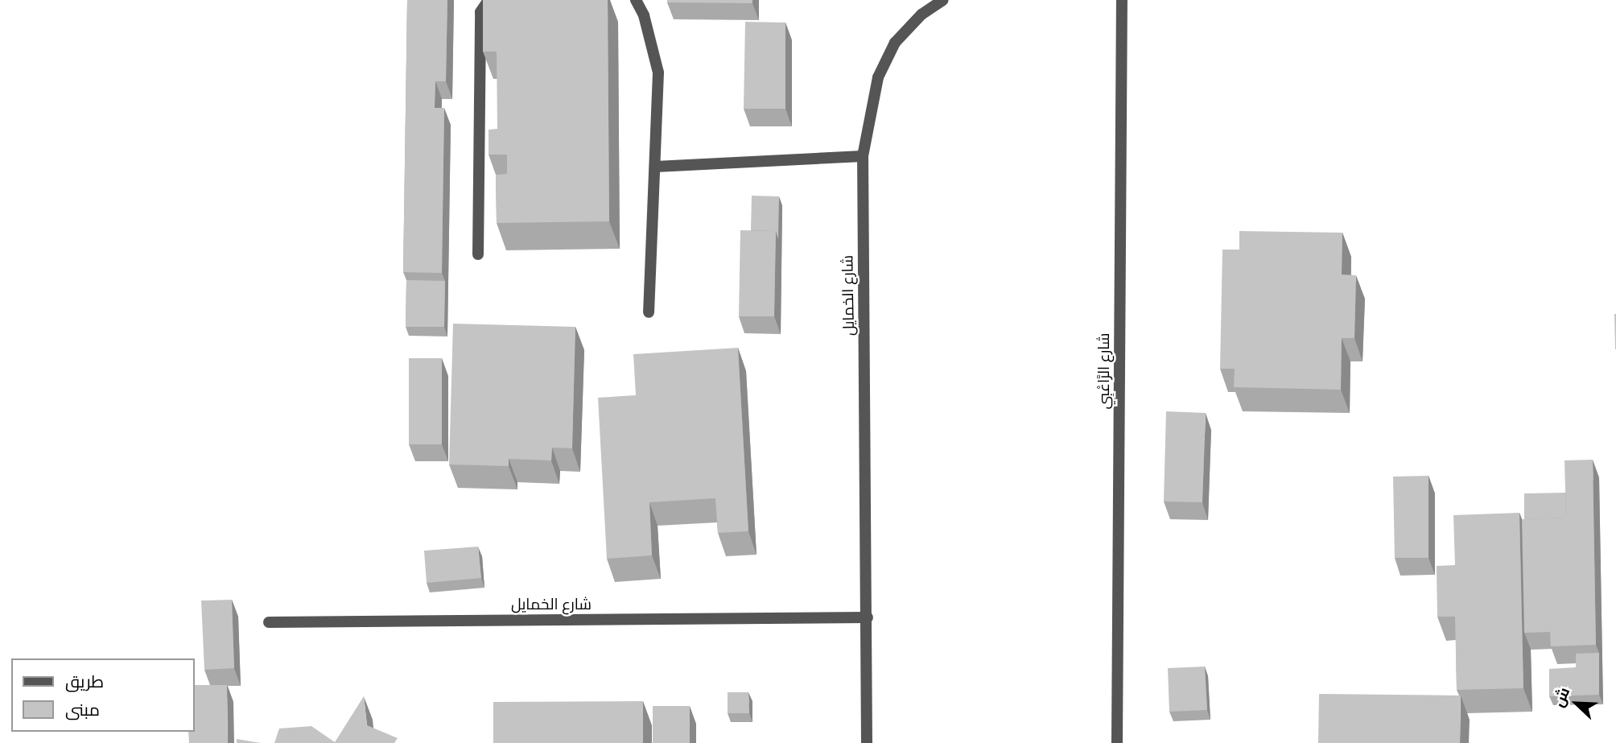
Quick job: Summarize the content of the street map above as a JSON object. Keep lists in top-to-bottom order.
{
  "streets": {
    "street": ["شارع الخمايل", "شارع الرَّاعْبِي"]
  },
  "legend": ["طريق", "مبنى"],
  "north": "top left"
}
